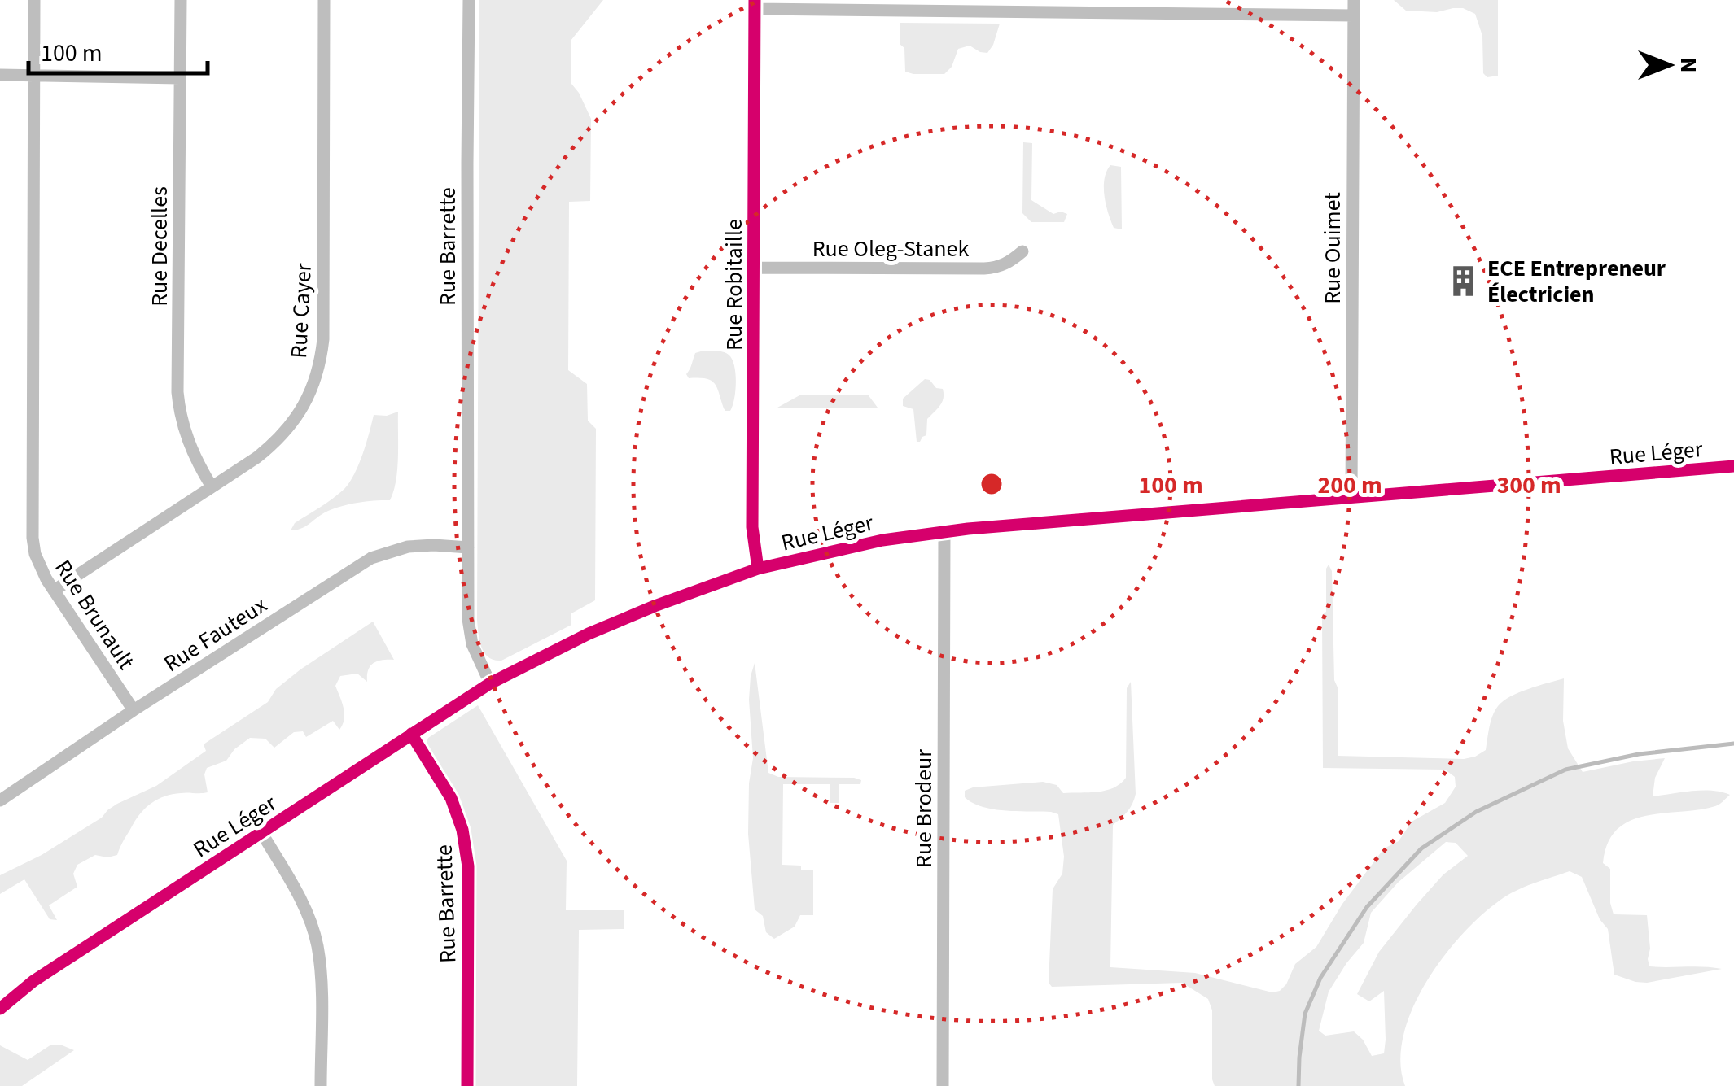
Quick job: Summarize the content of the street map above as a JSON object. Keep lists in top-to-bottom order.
{
  "streets": {
    "street": [
      "Rue Decelles",
      "Rue Barrette",
      "Rue Oleg-Stanek",
      "Rue Ouimet",
      "Rue Robitaille",
      "Rue Cayer",
      "Rue Léger",
      "Rue Brunault",
      "Rue Fauteux",
      "Rue Brodeur"
    ]
  },
  "crossings": [
    ["Rue Decelles", "Rue Cayer"],
    ["Rue Barrette", "Rue Léger"],
    ["Rue Barrette", "Rue Fauteux"],
    ["Rue Oleg-Stanek", "Rue Robitaille"],
    ["Rue Ouimet", "Rue Léger"],
    ["Rue Robitaille", "Rue Léger"],
    ["Rue Cayer", "Rue Brunault"],
    ["Rue Léger", "Rue Brodeur"],
    ["Rue Brunault", "Rue Fauteux"]
  ],
  "places": {
    "building": ["ECE Entrepreneur Électricien"]
  },
  "scale_bar": "100 m",
  "north": "right",
  "rings": ["100 m", "200 m", "300 m"]
}
